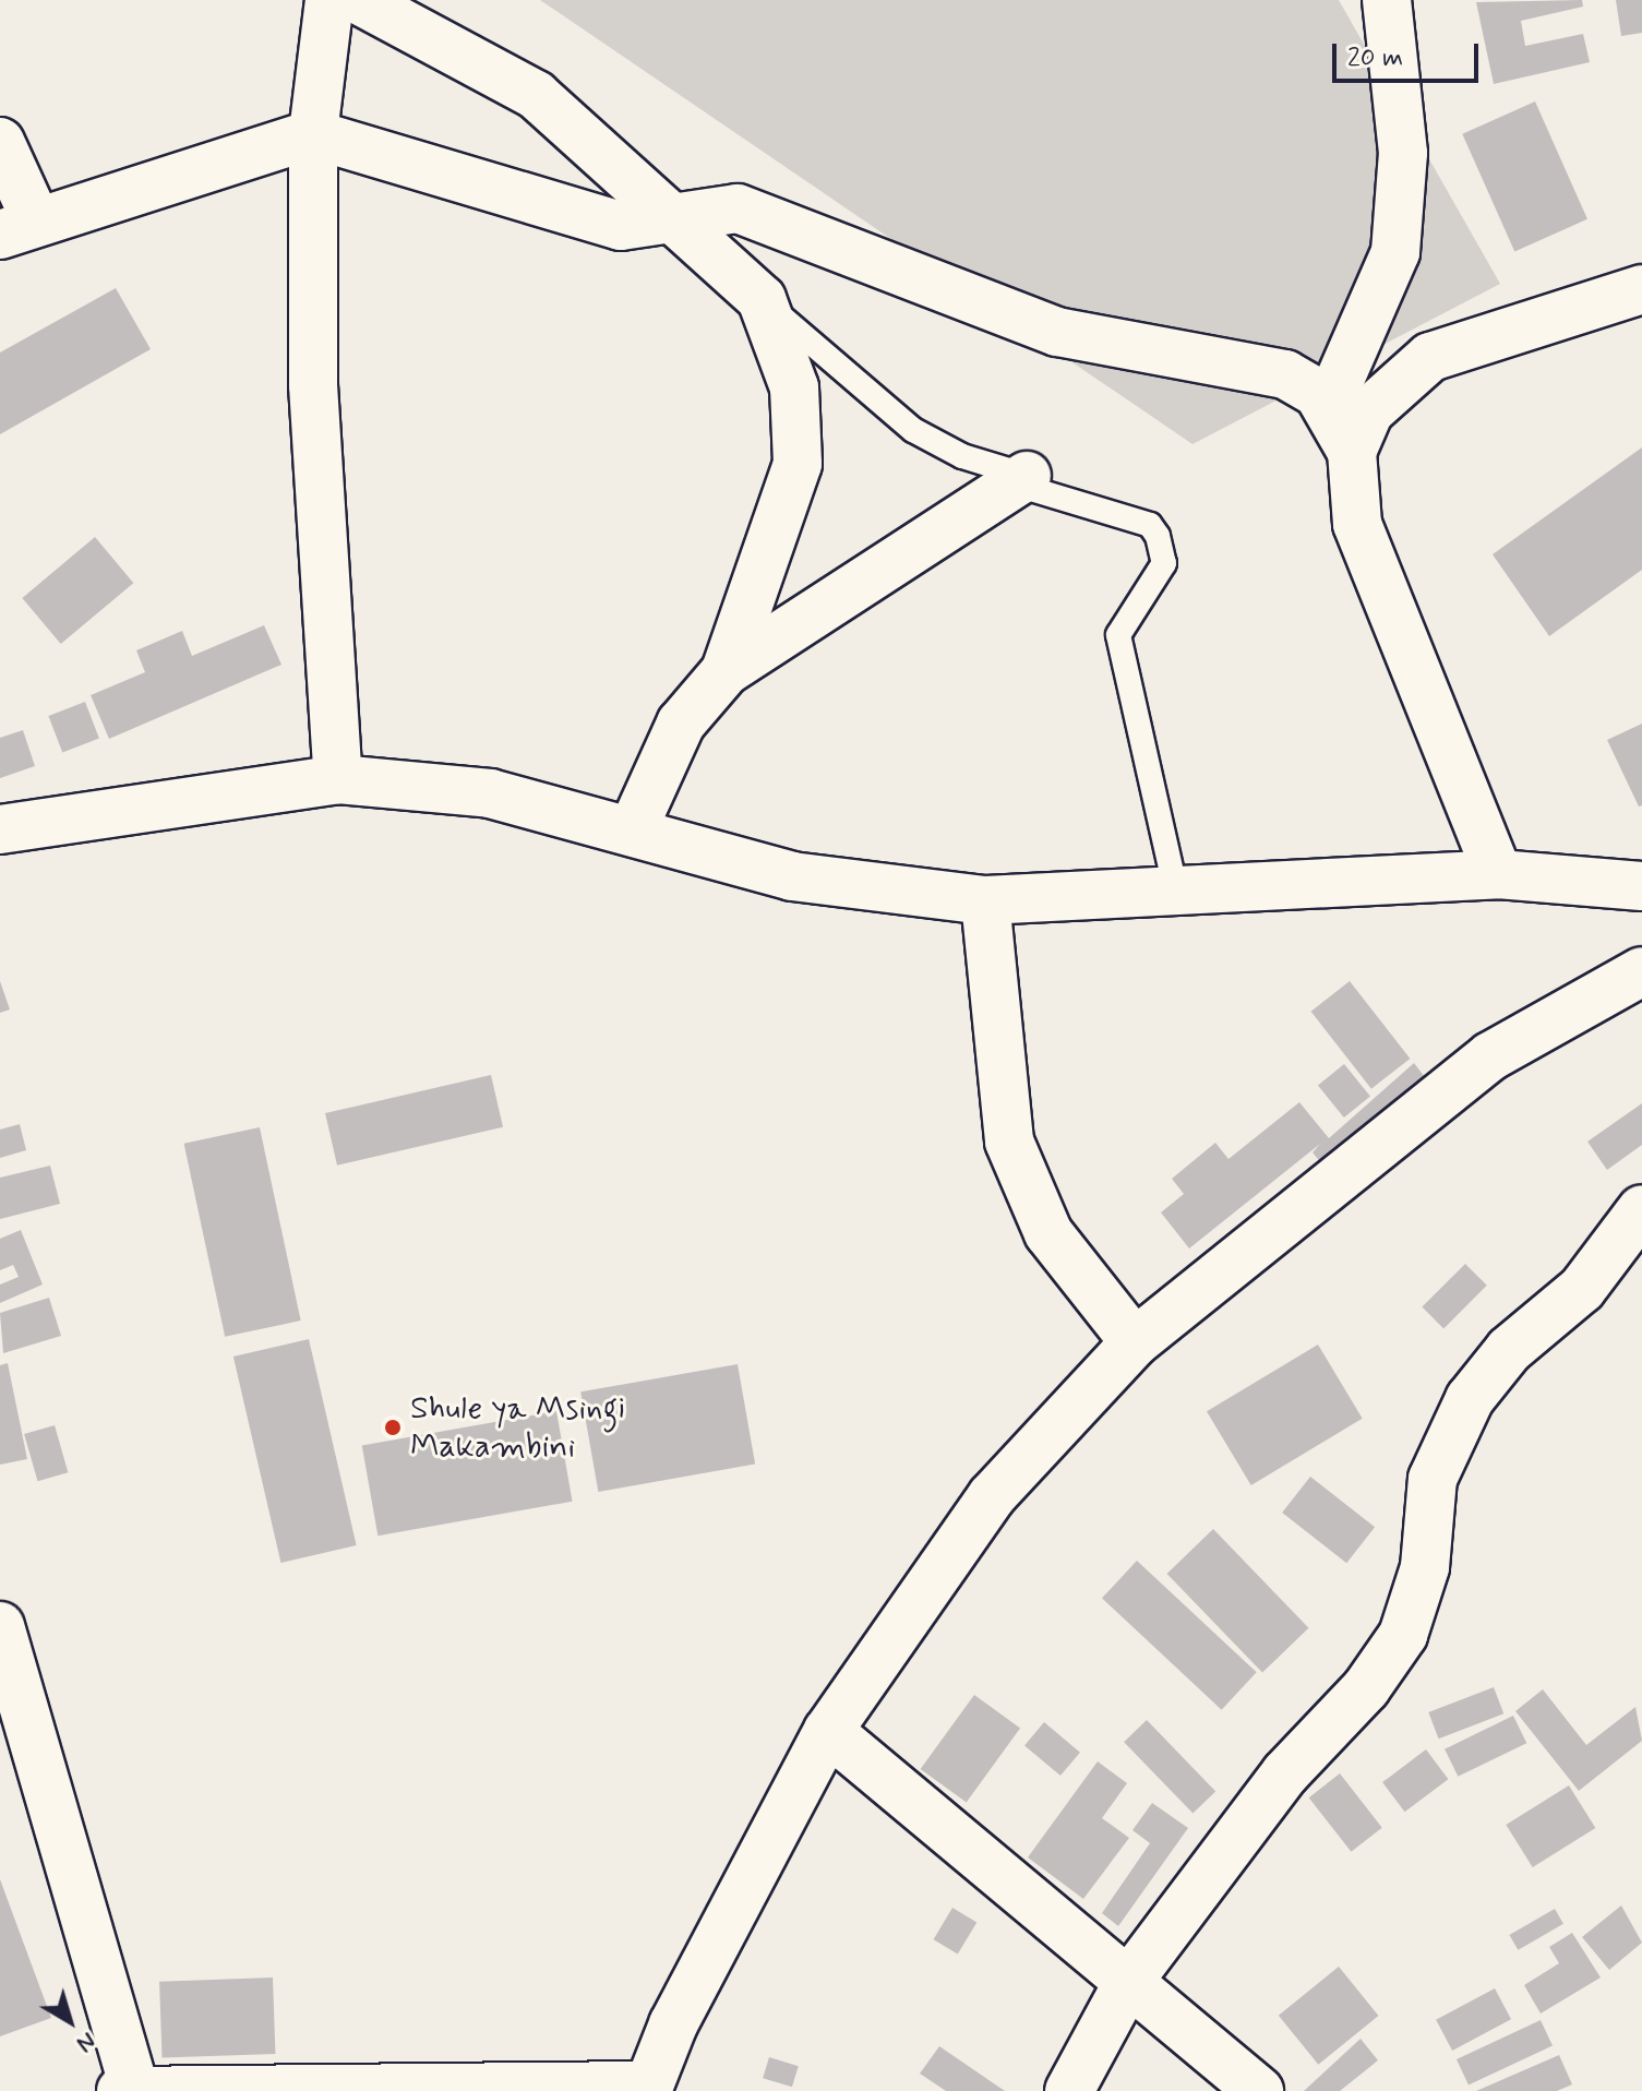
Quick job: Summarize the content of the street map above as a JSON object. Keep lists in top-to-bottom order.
{
  "places": ["Shule ya Msingi Makambini"],
  "scale_bar": "20 m",
  "north": "bottom right"
}
